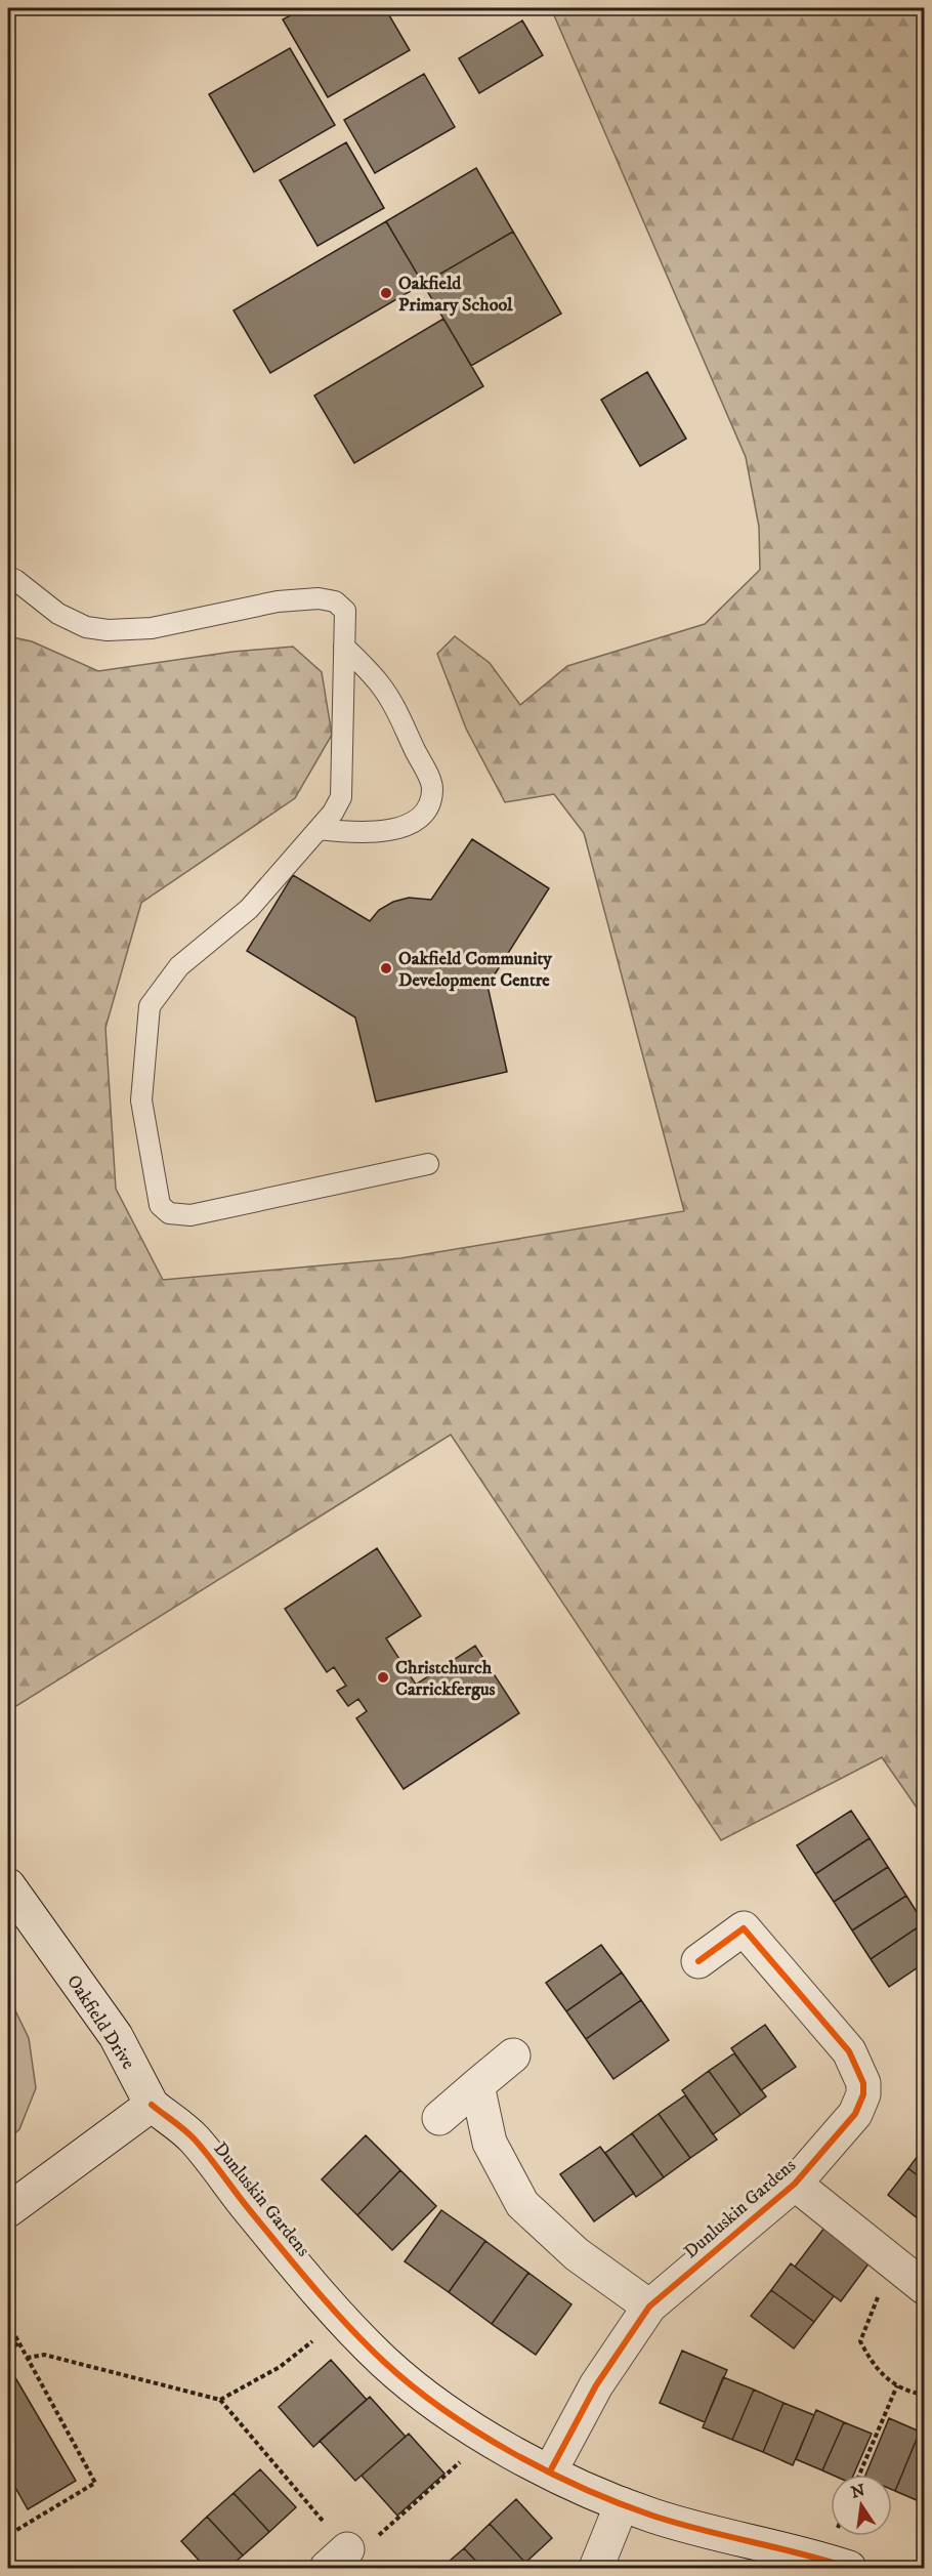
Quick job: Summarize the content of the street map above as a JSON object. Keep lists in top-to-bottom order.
{
  "streets": {
    "street": ["Oakfield Drive", "Dunluskin Gardens"]
  },
  "crossings": [
    ["Oakfield Drive", "Dunluskin Gardens"]
  ],
  "places": ["Oakfield Primary School", "Oakfield Community Development Centre", "Christchurch Carrickfergus"],
  "north": "top"
}
